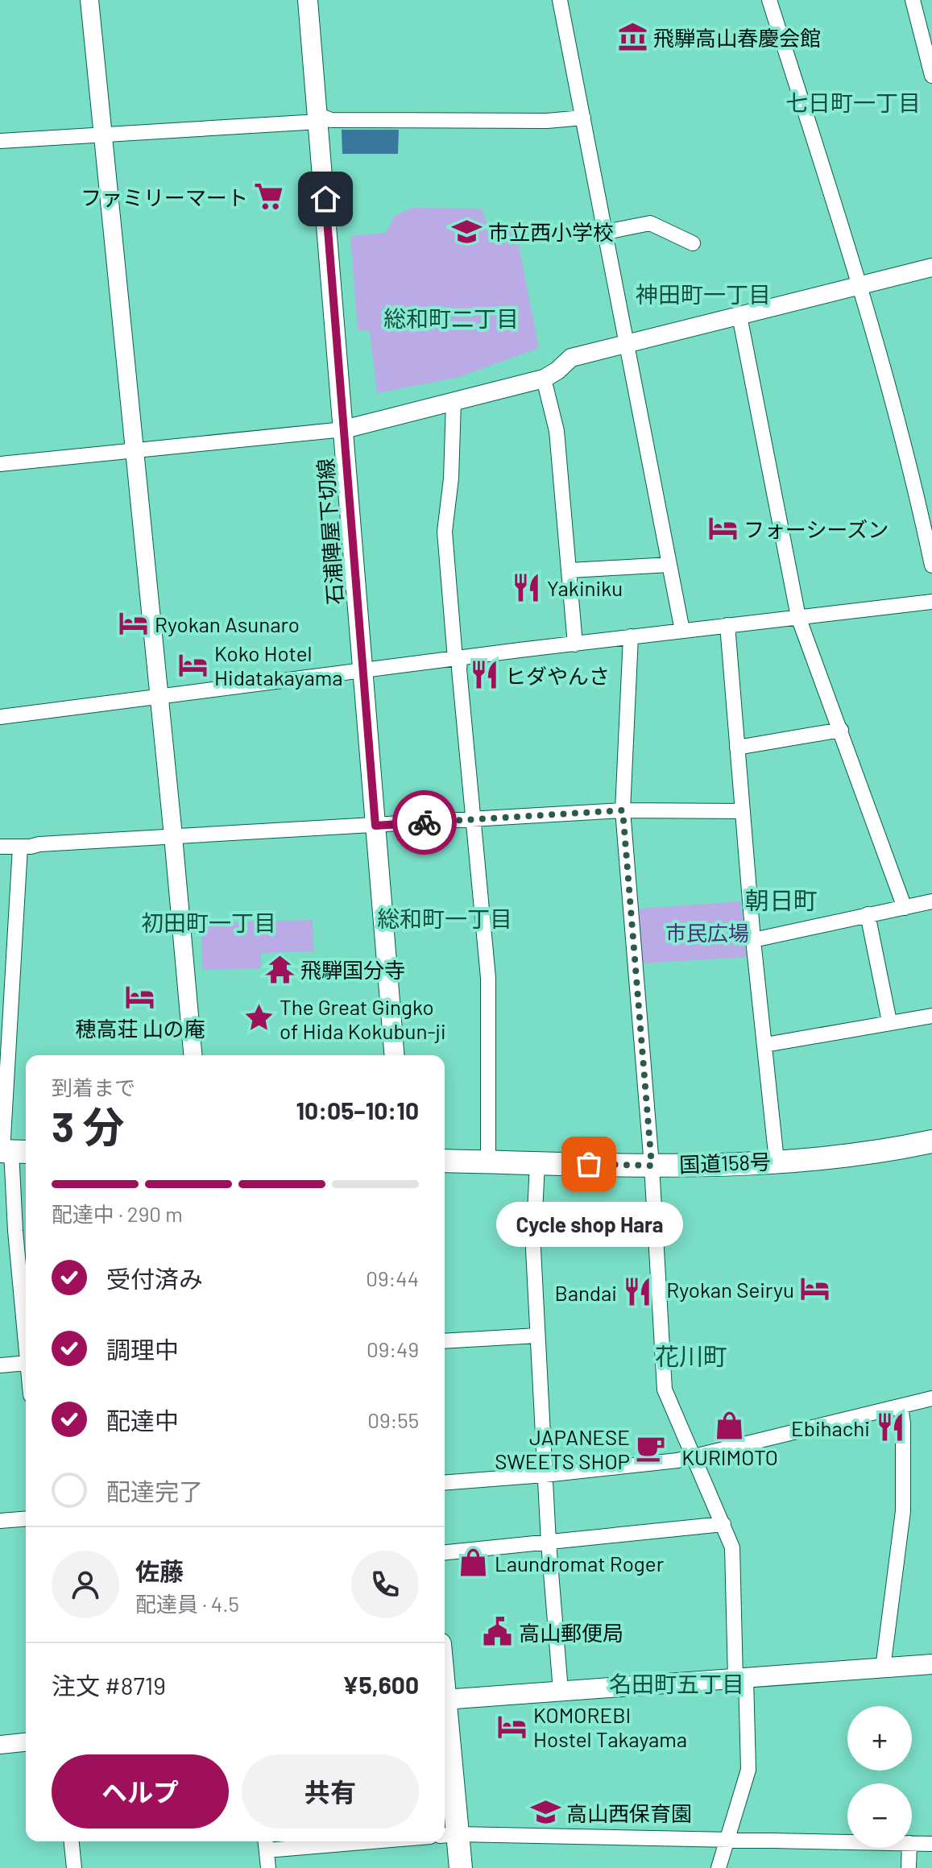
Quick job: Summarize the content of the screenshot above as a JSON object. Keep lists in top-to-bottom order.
{
  "streets": {
    "highway": ["国道158号"],
    "main road": ["石浦陣屋下切線"]
  },
  "districts": [
    "七日町一丁目",
    "神田町一丁目",
    "総和町二丁目",
    "朝日町",
    "総和町一丁目",
    "初田町一丁目",
    "花川町",
    "名田町五丁目"
  ],
  "parks": ["市民広場"],
  "places": {
    "museum": ["飛騨高山春慶会館"],
    "supermarket": ["ファミリーマート"],
    "school or university": ["市立西小学校", "高山西保育園"],
    "hotel": [
      "フォーシーズン",
      "Ryokan Asunaro",
      "Koko Hotel Hidatakayama",
      "穂高荘 山の庵",
      "Ryokan Seiryu",
      "KOMOREBI Hostel Takayama"
    ],
    "restaurant": [
      "Yakiniku",
      "ヒダやんさ",
      "Bandai",
      "Ebihachi"
    ],
    "temple": ["飛騨国分寺"],
    "place": ["The Great Gingko of Hida Kokubun-ji"],
    "other": ["Cycle shop Hara"],
    "shop": ["KURIMOTO", "Laundromat Roger"],
    "cafe": ["JAPANESE SWEETS SHOP"],
    "public building": ["高山郵便局"]
  },
  "page": {
    "heading": ["3 分", "到着まで", "10:05–10:10"],
    "panel": [
      "佐藤",
      "配達員 · 4.5",
      "注文 #8719",
      "¥5,600"
    ],
    "bar": "配達中 · 290 m",
    "bubble": "Cycle shop Hara",
    "list": [
      ["受付済み", "09:44"],
      ["調理中", "09:49"],
      ["配達中", "09:55"],
      "配達完了"
    ],
    "map_buttons": ["+", "−"],
    "buttons": ["ヘルプ", "共有"]
  }
}
